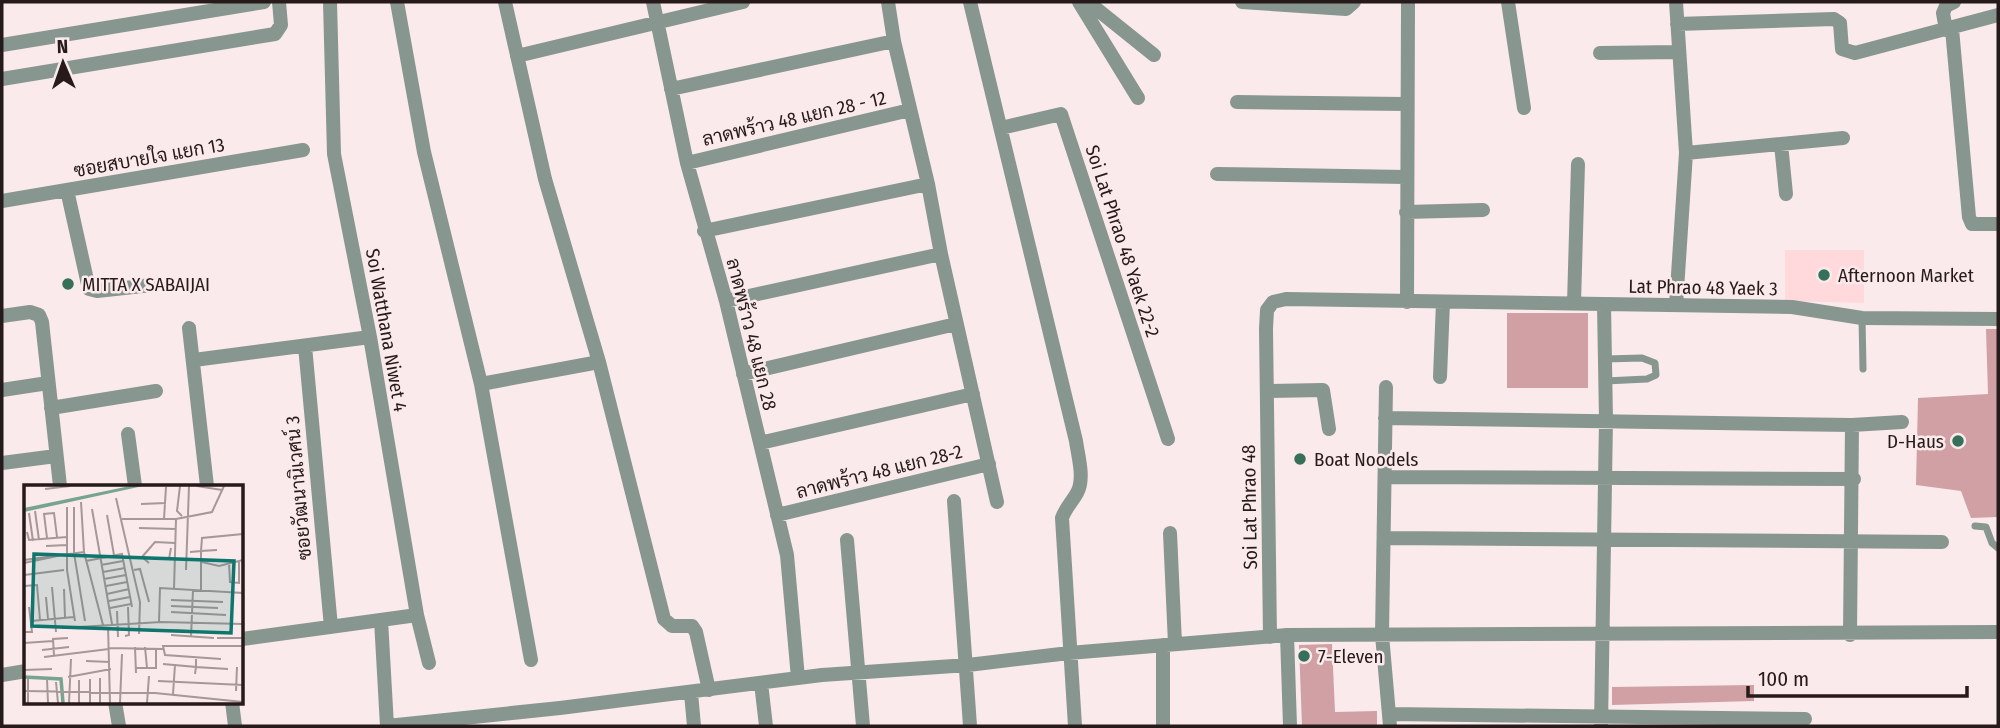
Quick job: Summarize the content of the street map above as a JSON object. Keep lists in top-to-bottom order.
{
  "streets": {
    "street": [
      "ลาดพร้าว 48 แยก 28 - 12",
      "ซอยสบายใจ แยก 13",
      "Soi Lat Phrao 48 Yaek 22-2",
      "Lat Phrao 48 Yaek 3",
      "Soi Watthana Niwet 4",
      "ลาดพร้าว 48 แยก 28",
      "ลาดพร้าว 48 แยก 28-2",
      "ซอยวัฒนานิเวศน์ 3",
      "Soi Lat Phrao 48"
    ]
  },
  "crossings": [
    ["ลาดพร้าว 48 แยก 28 - 12", "ลาดพร้าว 48 แยก 28"],
    ["Lat Phrao 48 Yaek 3", "Soi Lat Phrao 48"],
    ["ลาดพร้าว 48 แยก 28", "ลาดพร้าว 48 แยก 28-2"]
  ],
  "places": [
    "Afternoon Market",
    "MITTA X SABAIJAI",
    "D-Haus",
    "Boat Noodels",
    "7-Eleven"
  ],
  "scale_bar": "100 m",
  "north": "top"
}
